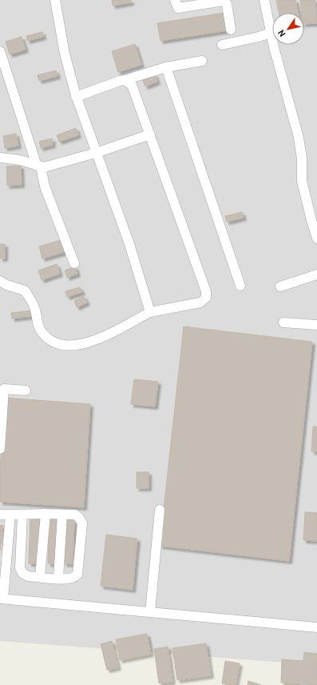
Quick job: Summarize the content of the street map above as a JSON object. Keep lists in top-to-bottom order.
{
  "north": "bottom left"
}
